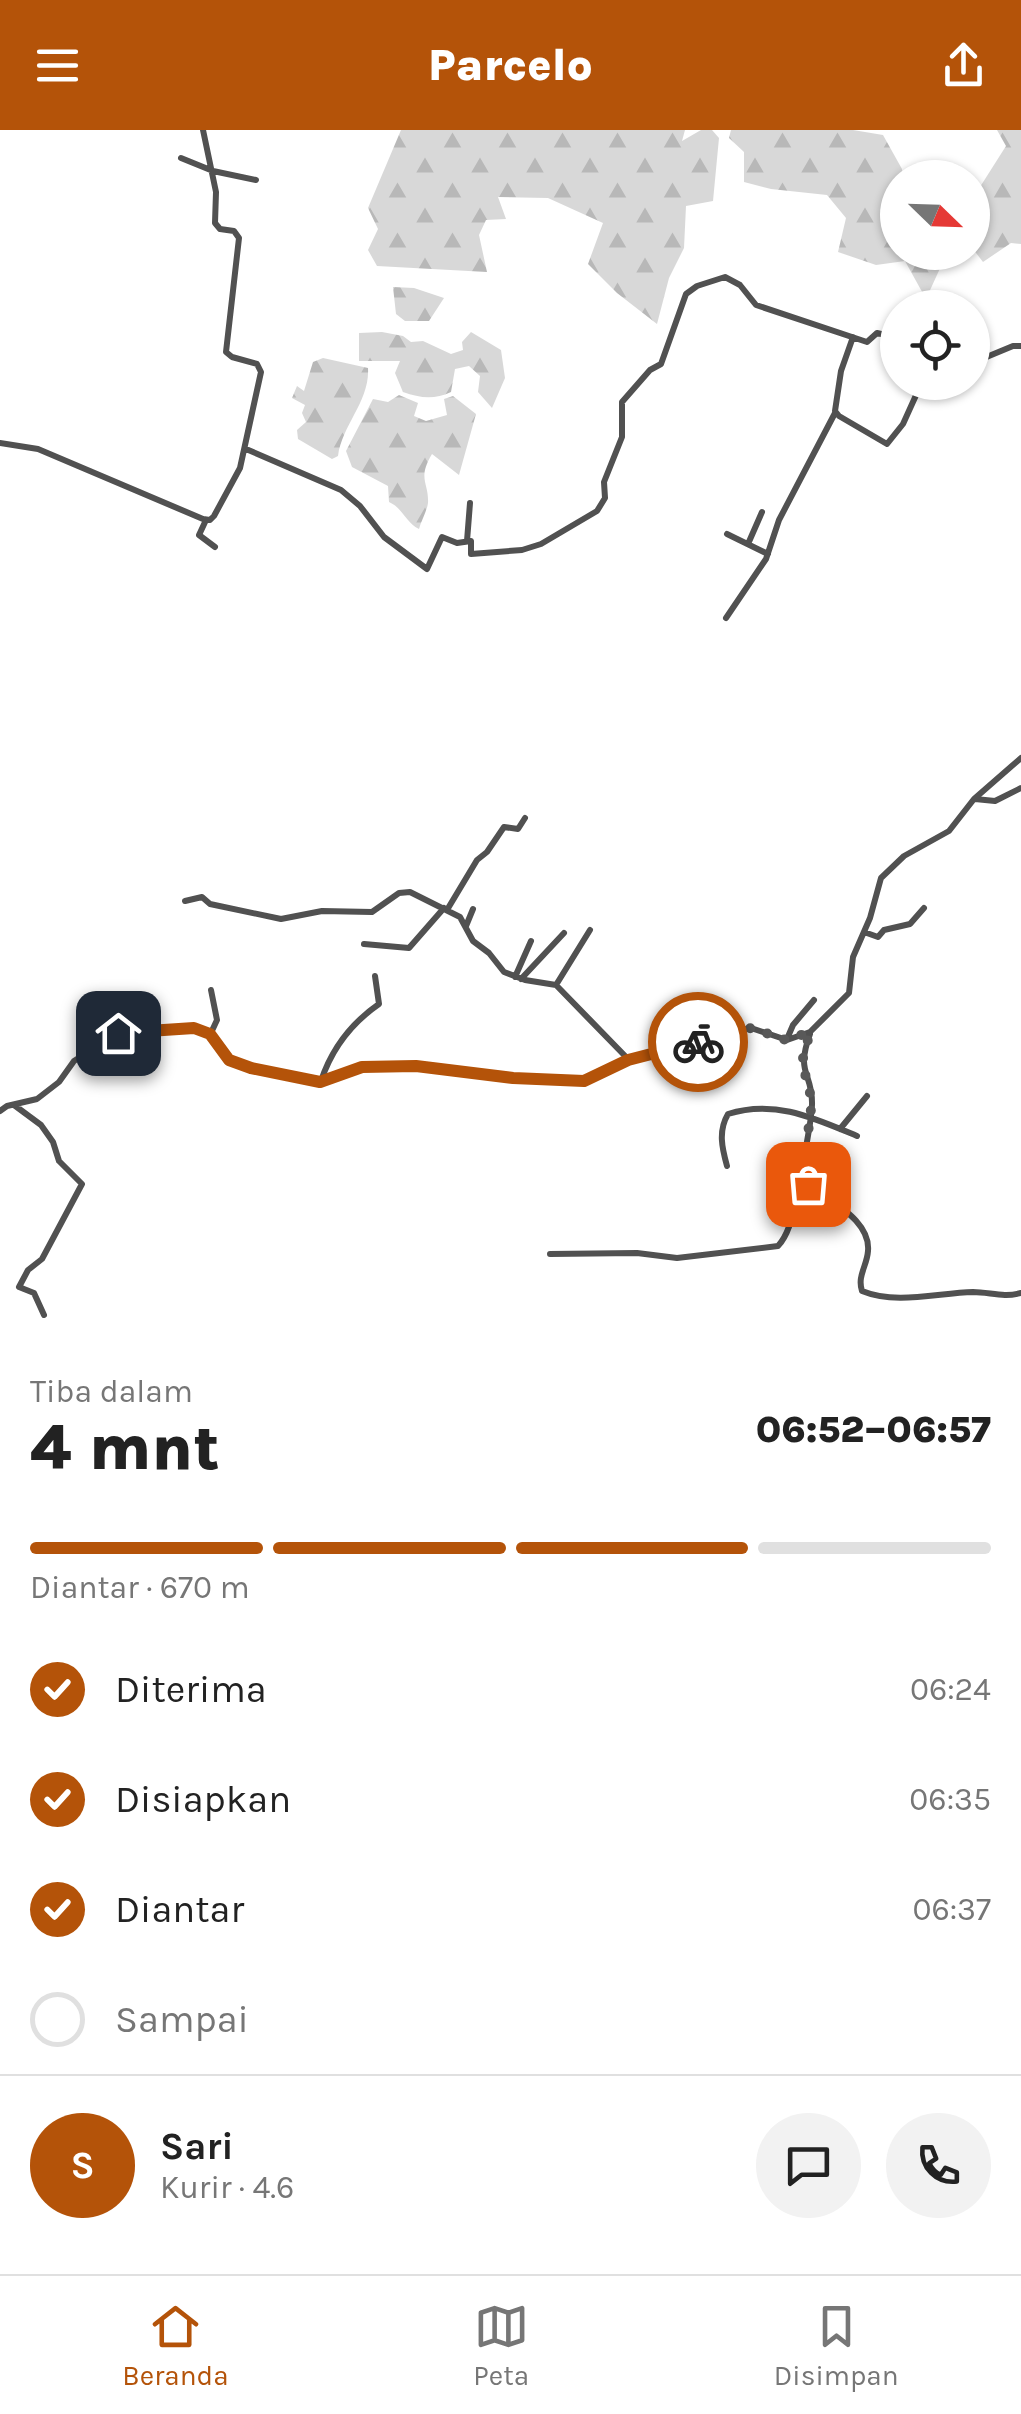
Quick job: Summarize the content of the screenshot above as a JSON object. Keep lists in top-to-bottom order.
{
  "north": "bottom right",
  "page": {
    "header": "Parcelo",
    "heading": ["4 mnt", "Tiba dalam", "06:52–06:57"],
    "panel": ["Sari", "Kurir · 4.6"],
    "bar": "Diantar · 670 m",
    "list": [
      ["Diterima", "06:24"],
      ["Disiapkan", "06:35"],
      ["Diantar", "06:37"],
      "Sampai"
    ],
    "round": "S",
    "tabs": ["Beranda", "Peta", "Disimpan"]
  }
}
